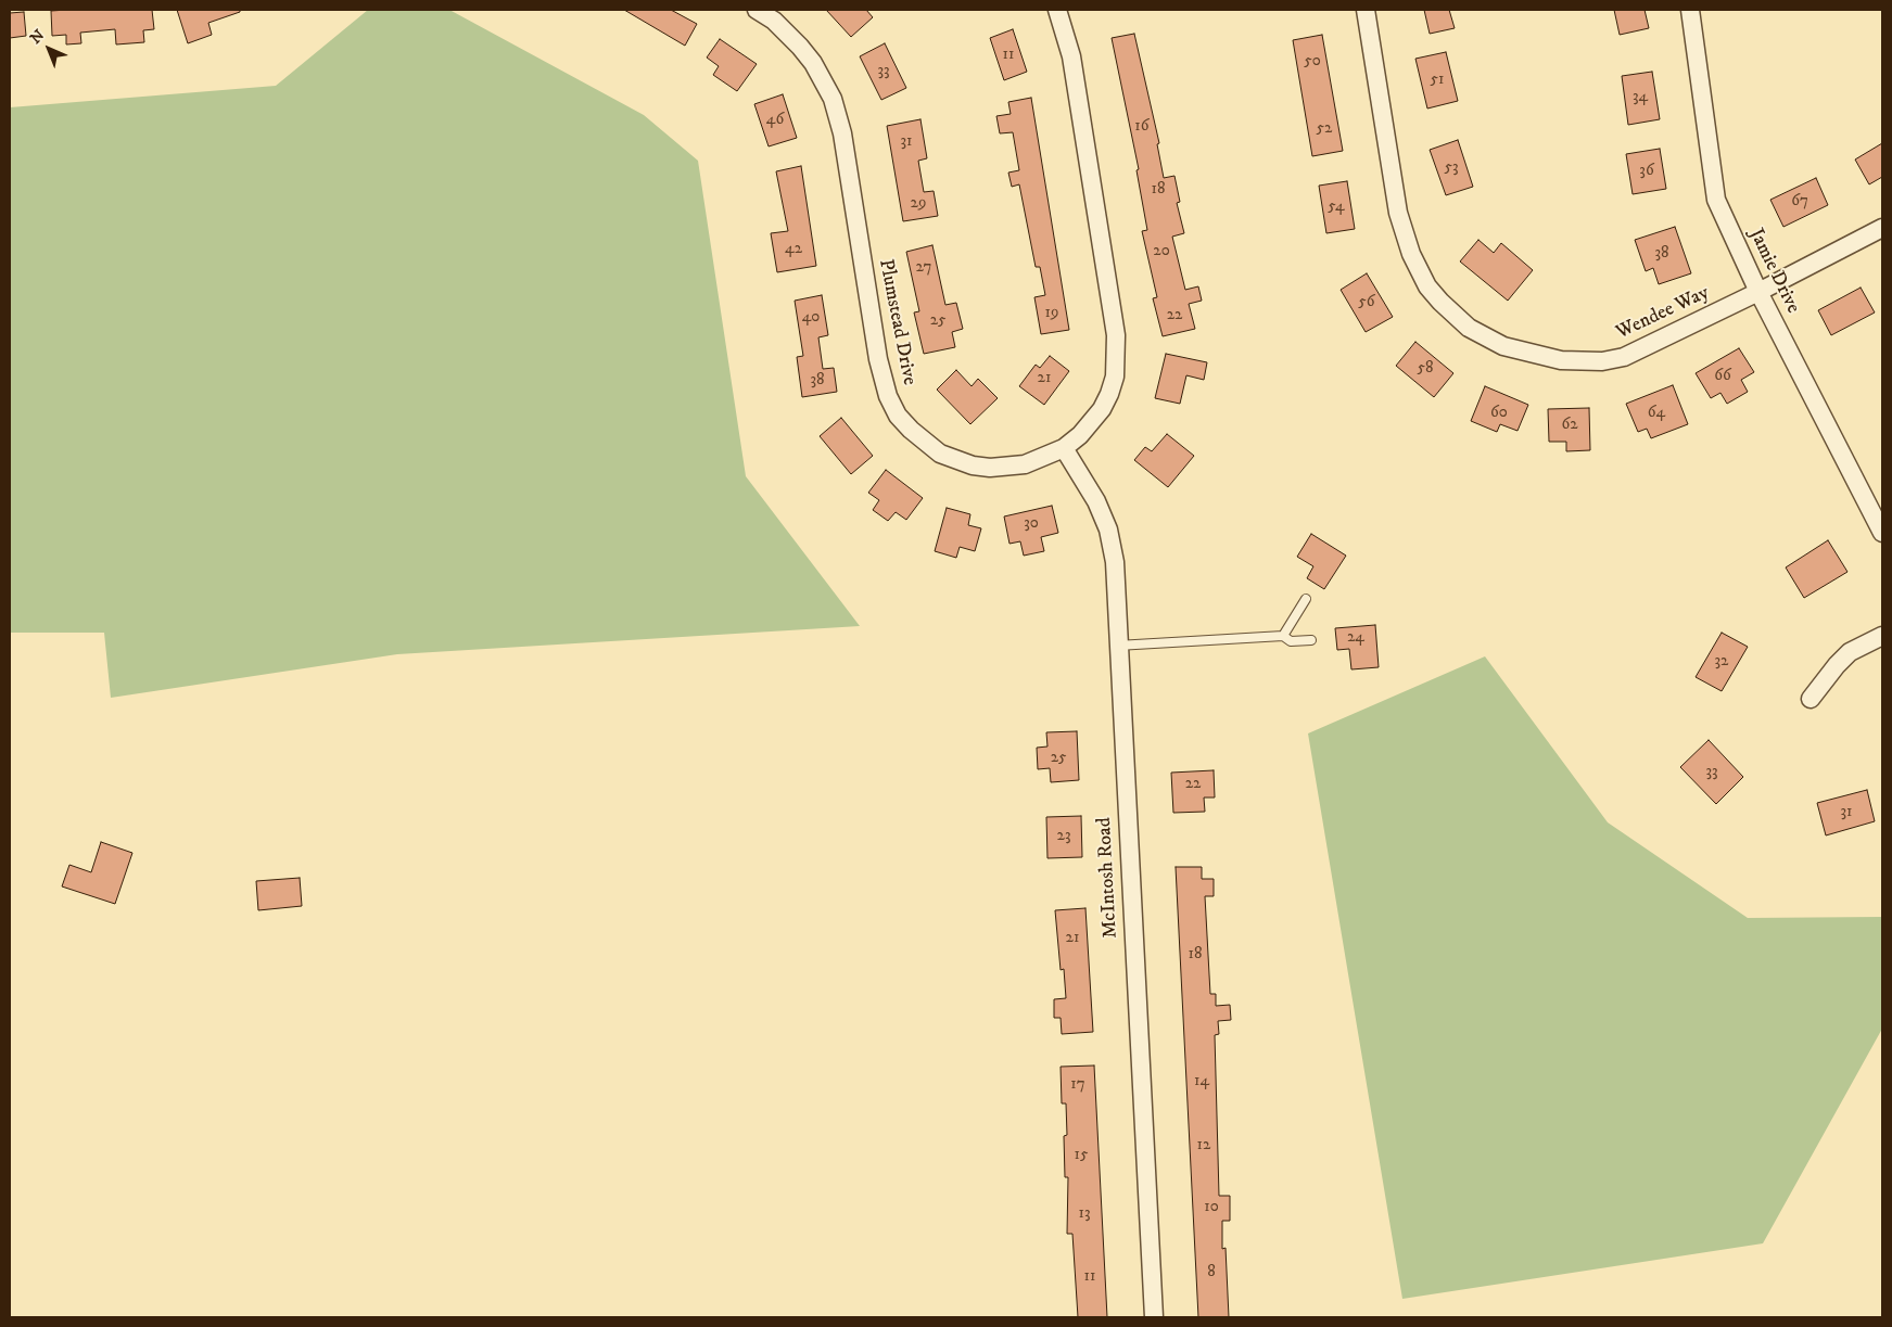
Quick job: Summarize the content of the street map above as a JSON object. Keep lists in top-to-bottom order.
{
  "streets": {
    "street": [
      "Jamie Drive",
      "Wendee Way",
      "Plumstead Drive",
      "McIntosh Road"
    ]
  },
  "crossings": [
    ["Jamie Drive", "Wendee Way"],
    ["Plumstead Drive", "McIntosh Road"]
  ],
  "house_numbers": [
    "11",
    "50",
    "33",
    "51",
    "34",
    "46",
    "16",
    "52",
    "31",
    "53",
    "36",
    "18",
    "67",
    "29",
    "54",
    "42",
    "20",
    "38",
    "27",
    "56",
    "19",
    "22",
    "40",
    "25",
    "58",
    "66",
    "21",
    "38",
    "60",
    "64",
    "62",
    "30",
    "24",
    "32",
    "25",
    "33",
    "22",
    "31",
    "23",
    "21",
    "18",
    "14",
    "17",
    "12",
    "15",
    "10",
    "13",
    "8",
    "11"
  ],
  "north": "top left"
}
